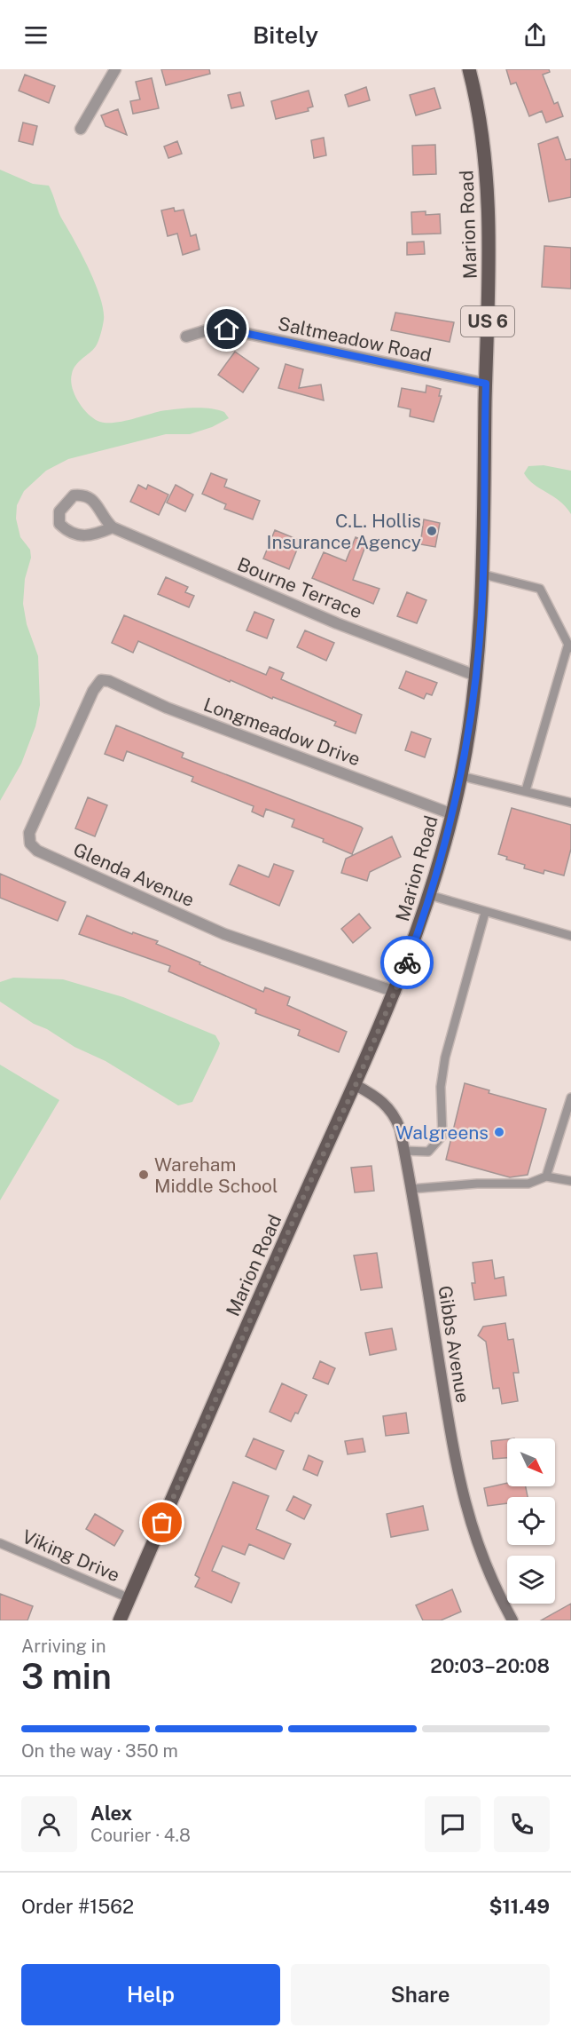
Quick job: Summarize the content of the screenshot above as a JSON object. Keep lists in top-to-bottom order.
{
  "streets": {
    "main road": ["Marion Road", "US 6", "Gibbs Avenue"],
    "street": [
      "Saltmeadow Road",
      "Bourne Terrace",
      "Longmeadow Drive",
      "Glenda Avenue"
    ],
    "lane": ["Viking Drive"]
  },
  "crossings": [
    ["Marion Road", "Saltmeadow Road"],
    ["Marion Road", "Bourne Terrace"],
    ["Marion Road", "Longmeadow Drive"],
    ["Marion Road", "Glenda Avenue"],
    ["Marion Road", "Gibbs Avenue"],
    ["Marion Road", "Viking Drive"],
    ["Longmeadow Drive", "Glenda Avenue"]
  ],
  "places": ["C.L. Hollis Insurance Agency", "Walgreens", "Wareham Middle School"],
  "north": "bottom right",
  "page": {
    "header": "Bitely",
    "heading": ["3 min", "Arriving in", "20:03–20:08"],
    "panel": [
      "Alex",
      "Courier · 4.8",
      "Order #1562",
      "$11.49"
    ],
    "bar": "On the way · 350 m",
    "buttons": ["Help", "Share"]
  }
}
